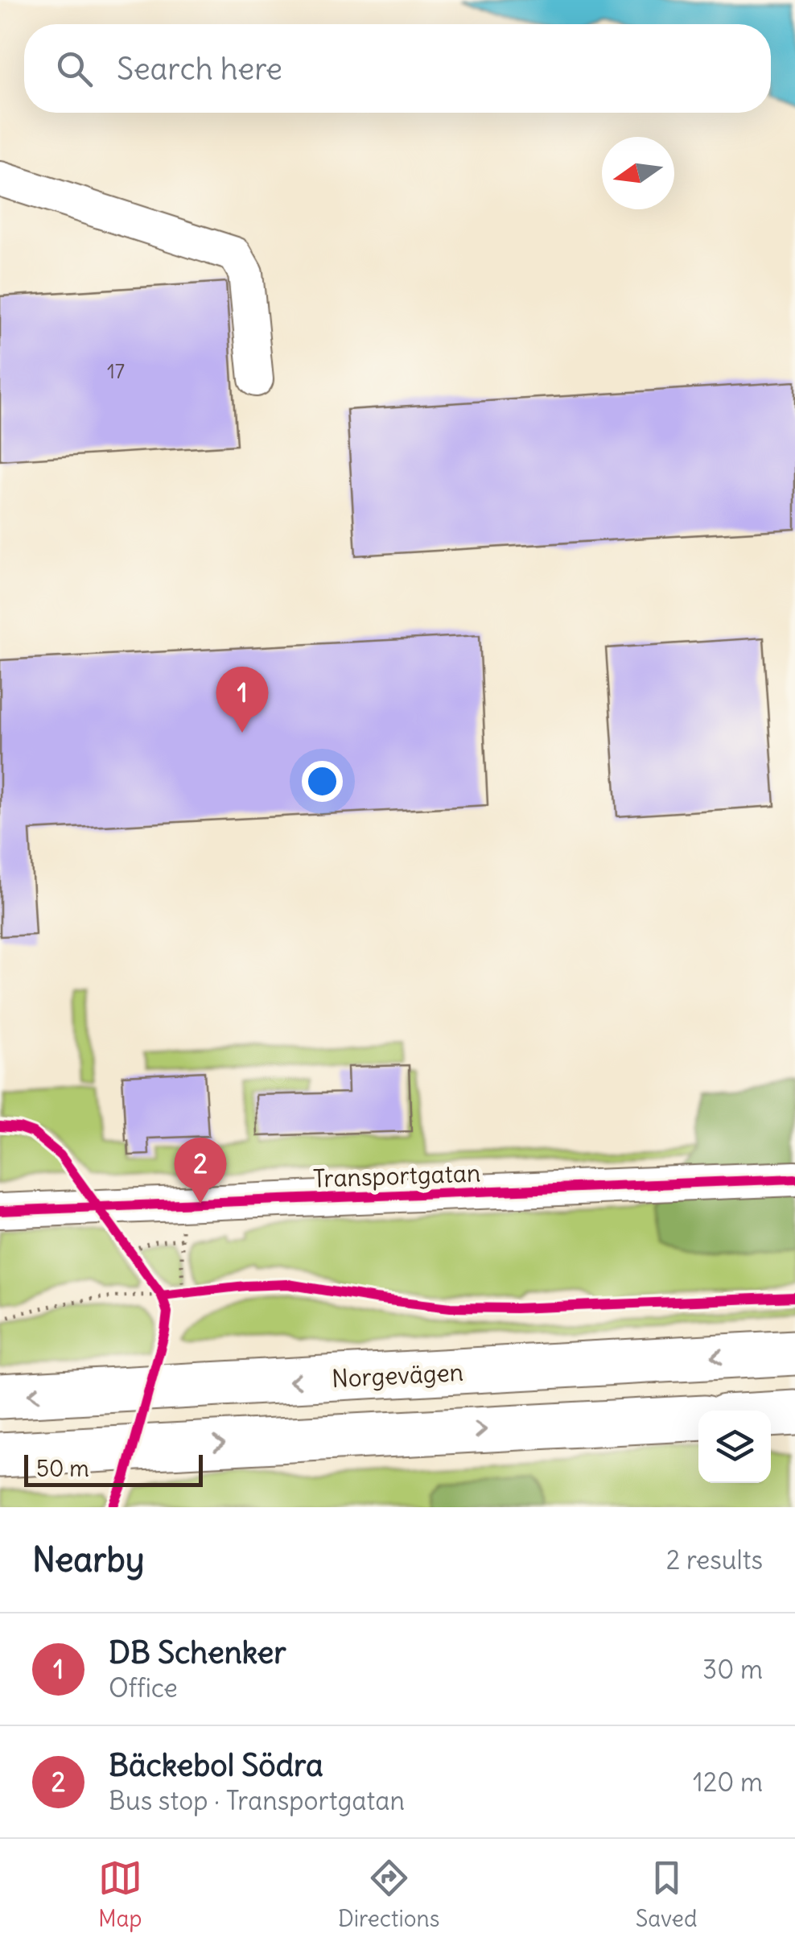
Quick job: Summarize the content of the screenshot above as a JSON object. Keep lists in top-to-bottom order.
{
  "streets": {
    "highway": ["Norgevägen"],
    "street": ["Transportgatan"]
  },
  "house_numbers": ["17"],
  "scale_bar": "50 m",
  "north": "left",
  "page": {
    "search": "Search here",
    "pins": ["1", "2"],
    "scale": "50 m",
    "heading": ["Nearby", "2 results"],
    "list": [
      {
        "mark": "1",
        "name": "DB Schenker",
        "note": "Office",
        "value": "30 m"
      },
      {
        "mark": "2",
        "name": "Bäckebol Södra",
        "note": "Bus stop · Transportgatan",
        "value": "120 m"
      }
    ],
    "nav": ["Map", "Directions", "Saved"]
  }
}
